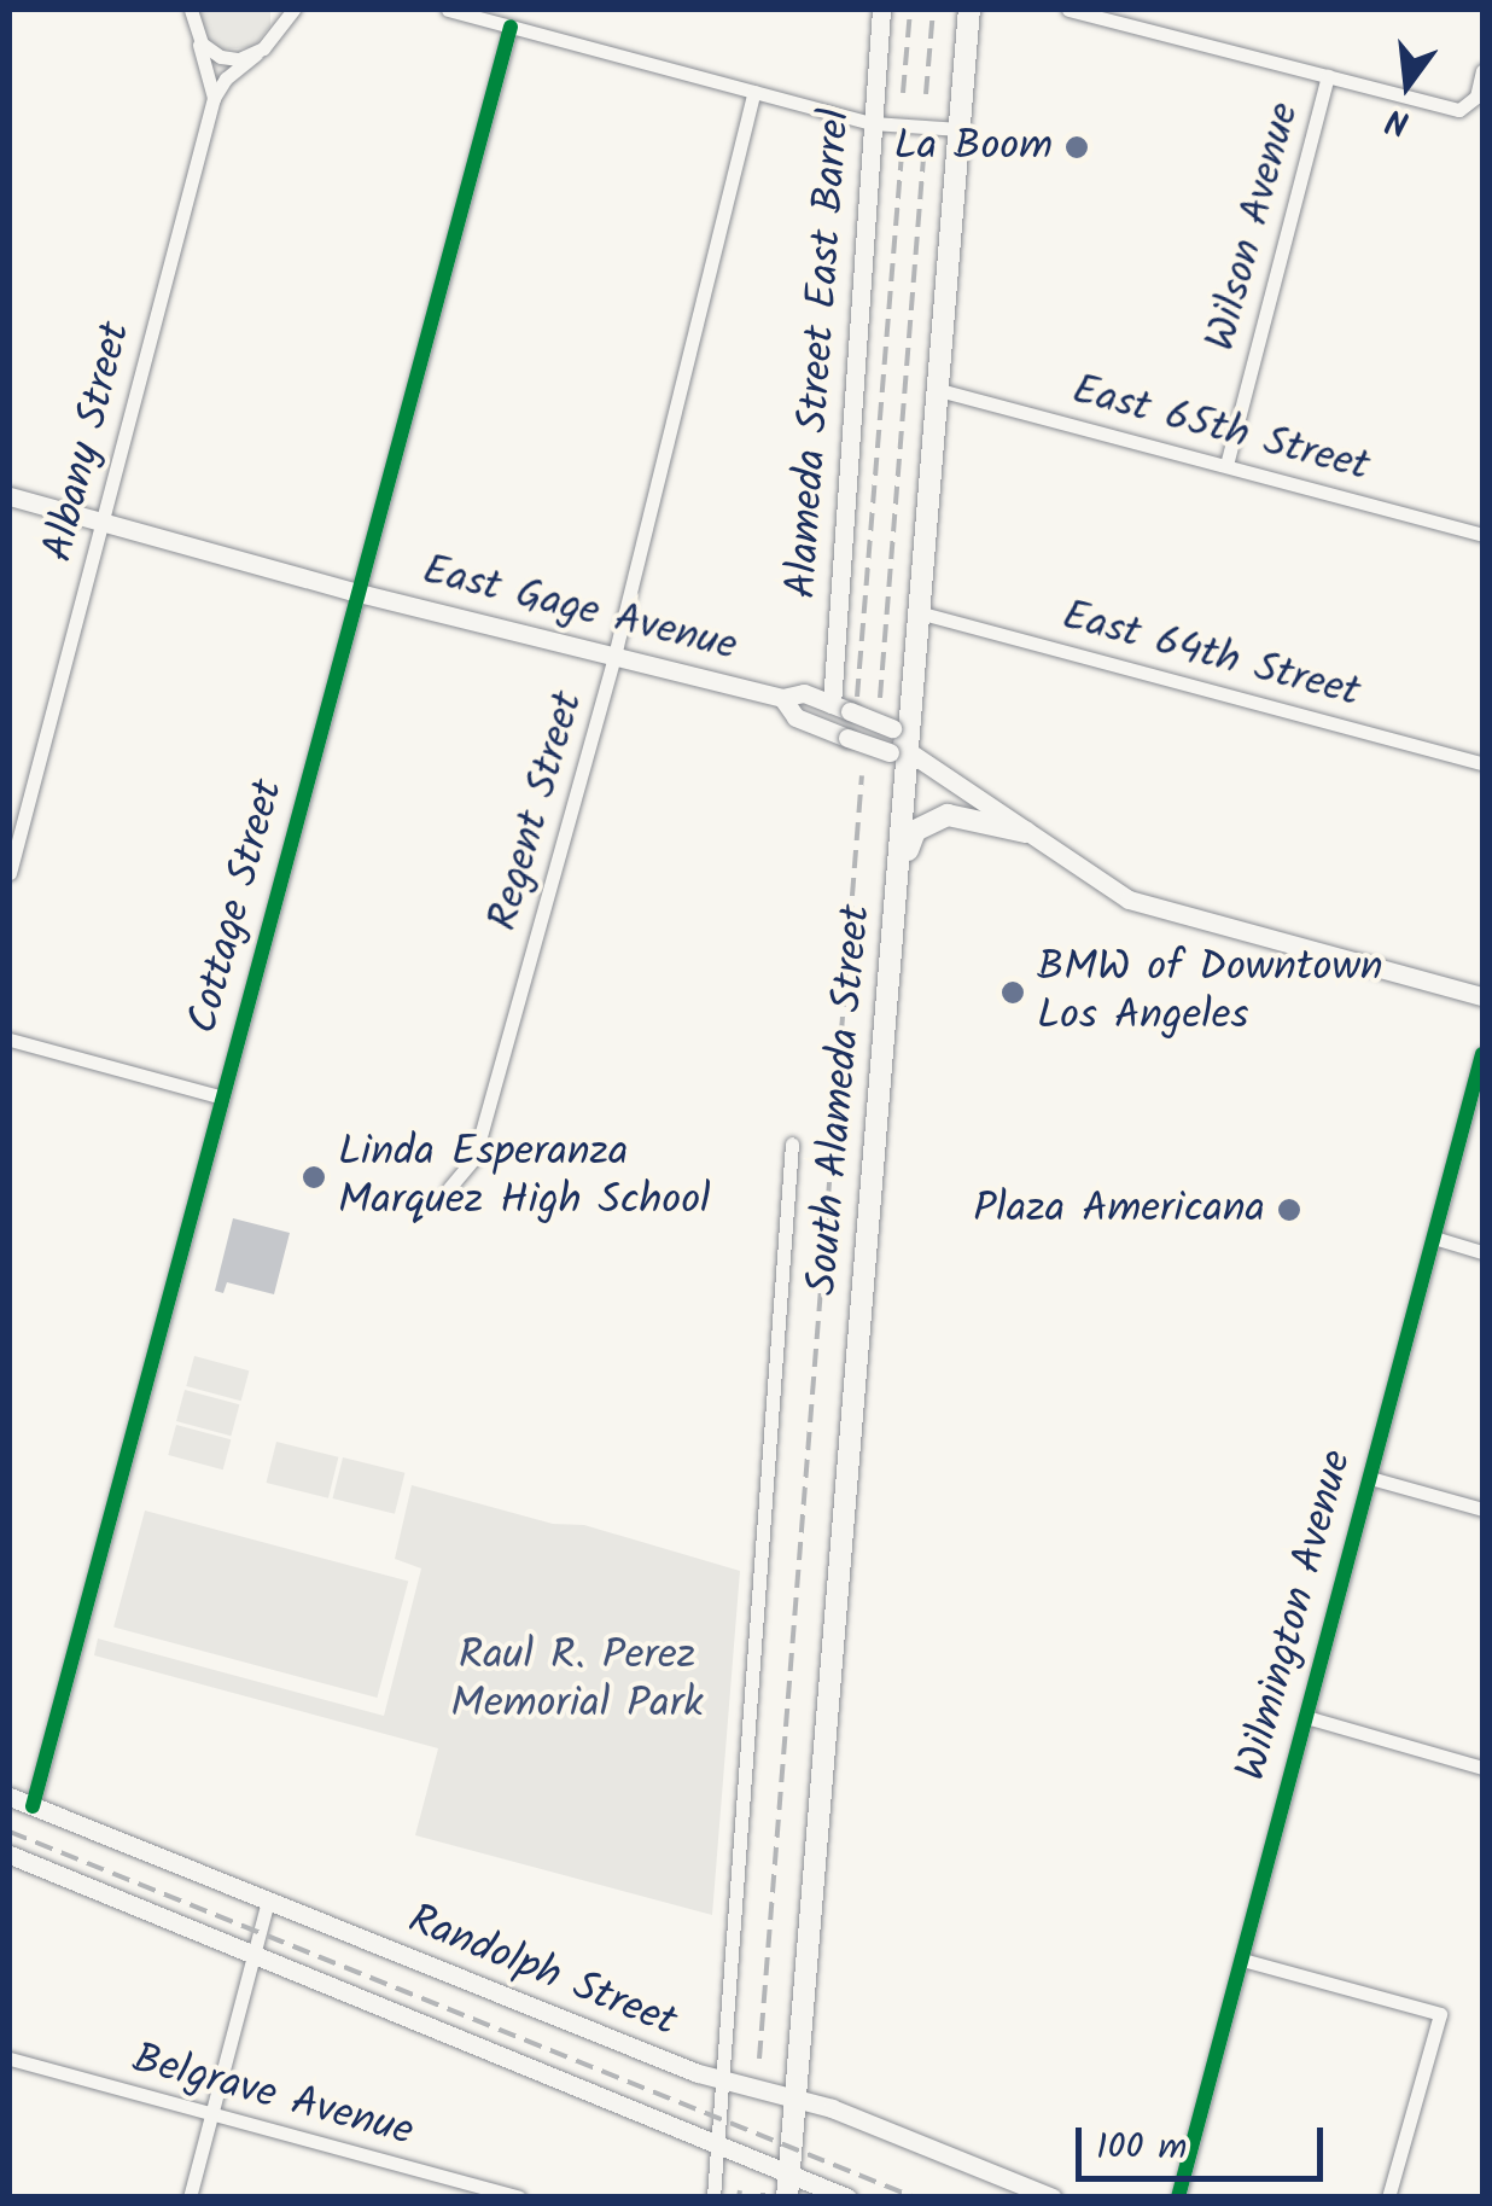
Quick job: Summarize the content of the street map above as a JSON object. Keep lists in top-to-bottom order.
{
  "streets": {
    "main road": ["South Alameda Street"],
    "street": [
      "Wilson Avenue",
      "Alameda Street East Barrel",
      "East 65th Street",
      "Albany Street",
      "East Gage Avenue",
      "East 64th Street",
      "Regent Street",
      "Cottage Street",
      "Wilmington Avenue",
      "Randolph Street",
      "Belgrave Avenue"
    ]
  },
  "crossings": [
    ["Wilson Avenue", "East 65th Street"],
    ["Alameda Street East Barrel", "East Gage Avenue"],
    ["East 65th Street", "South Alameda Street"],
    ["Albany Street", "East Gage Avenue"],
    ["East Gage Avenue", "Regent Street"],
    ["East Gage Avenue", "Cottage Street"],
    ["East Gage Avenue", "South Alameda Street"],
    ["East 64th Street", "South Alameda Street"],
    ["Cottage Street", "Randolph Street"],
    ["South Alameda Street", "Randolph Street"]
  ],
  "parks": ["Raul R. Perez Memorial Park"],
  "places": [
    "La Boom",
    "BMW of Downtown Los Angeles",
    "Linda Esperanza Marquez High School",
    "Plaza Americana"
  ],
  "scale_bar": "100 m",
  "north": "bottom"
}
